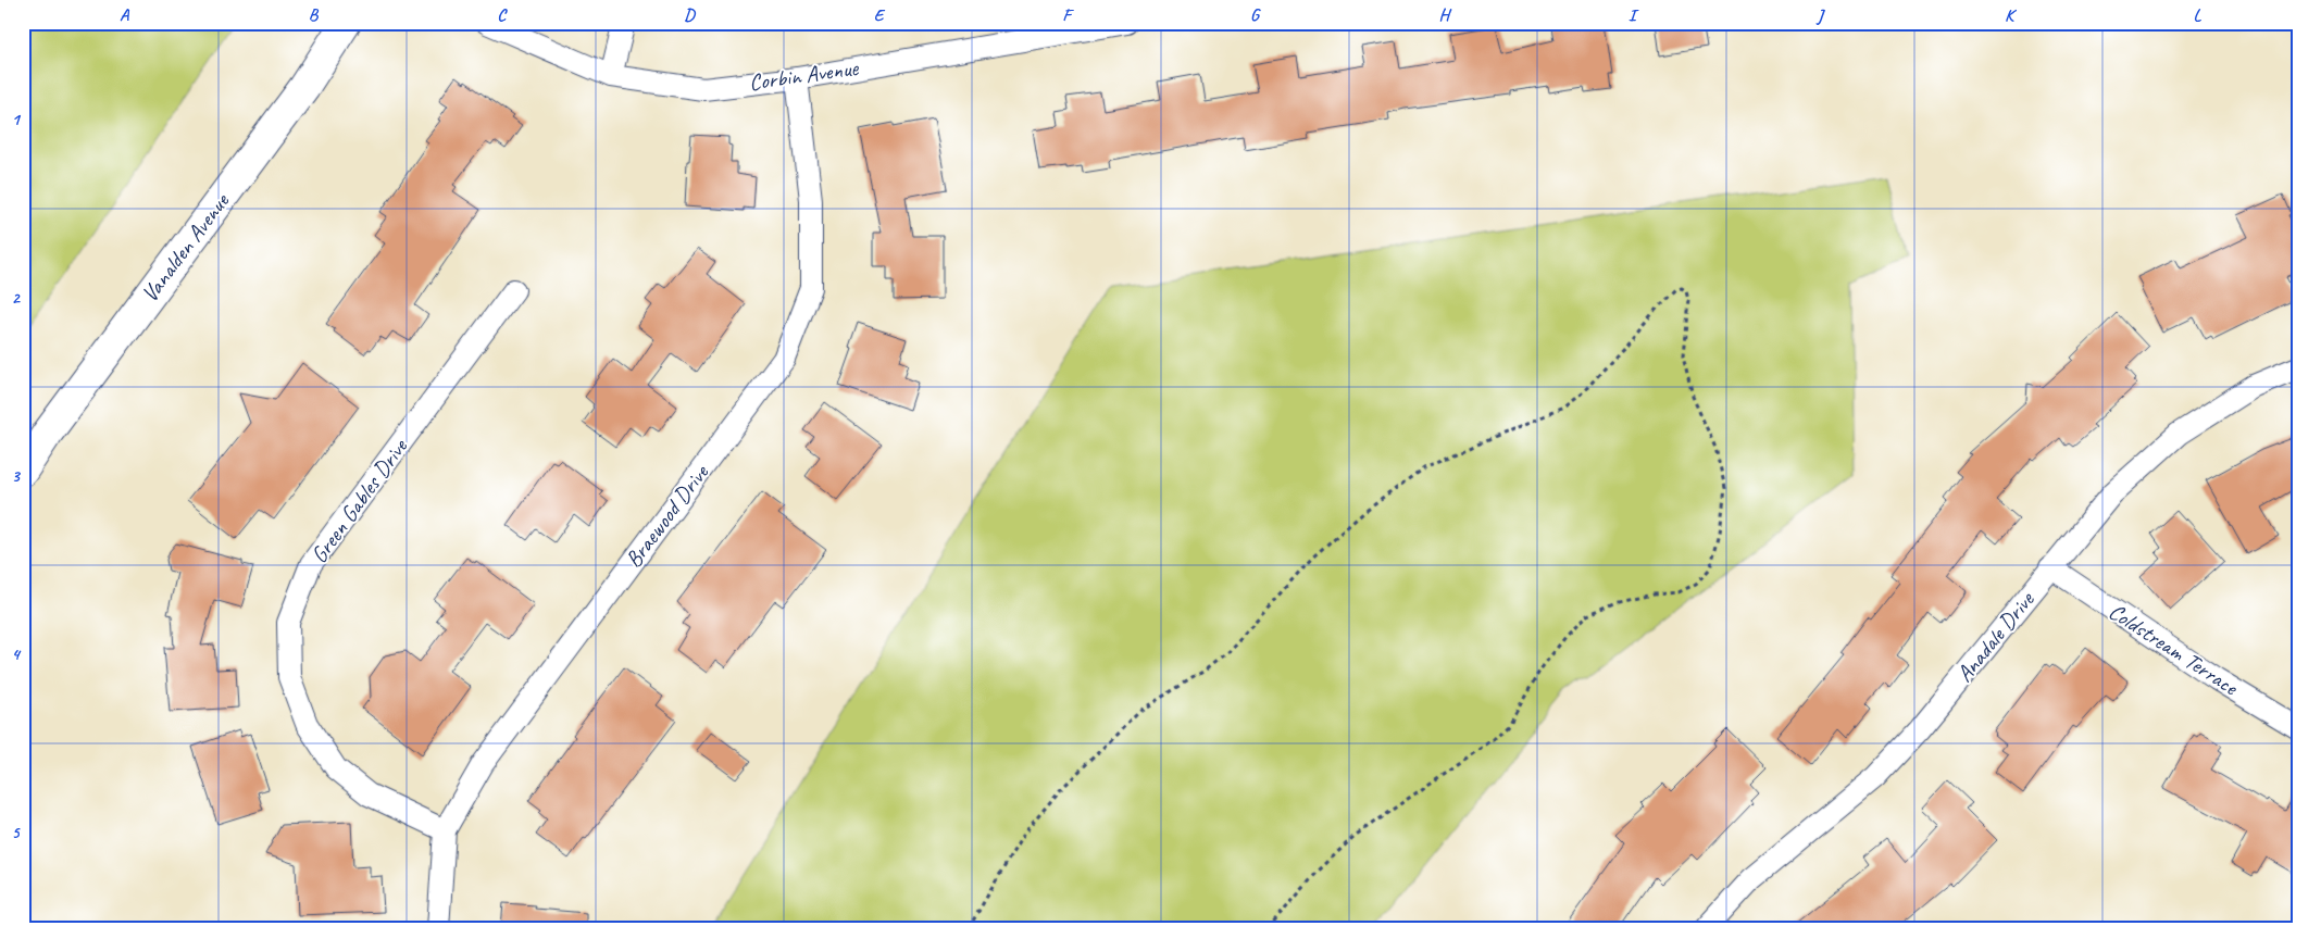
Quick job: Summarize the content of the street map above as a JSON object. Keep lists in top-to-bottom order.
{
  "streets": {
    "main road": ["Vanalden Avenue"],
    "street": [
      "Corbin Avenue",
      "Green Gables Drive",
      "Braewood Drive",
      "Anadale Drive",
      "Coldstream Terrace"
    ]
  },
  "crossings": [
    ["Corbin Avenue", "Braewood Drive"],
    ["Green Gables Drive", "Braewood Drive"],
    ["Anadale Drive", "Coldstream Terrace"]
  ],
  "grid": {
    "columns": [
      "A",
      "B",
      "C",
      "D",
      "E",
      "F",
      "G",
      "H",
      "I",
      "J",
      "K",
      "L"
    ],
    "rows": [
      "1",
      "2",
      "3",
      "4",
      "5"
    ]
  }
}
